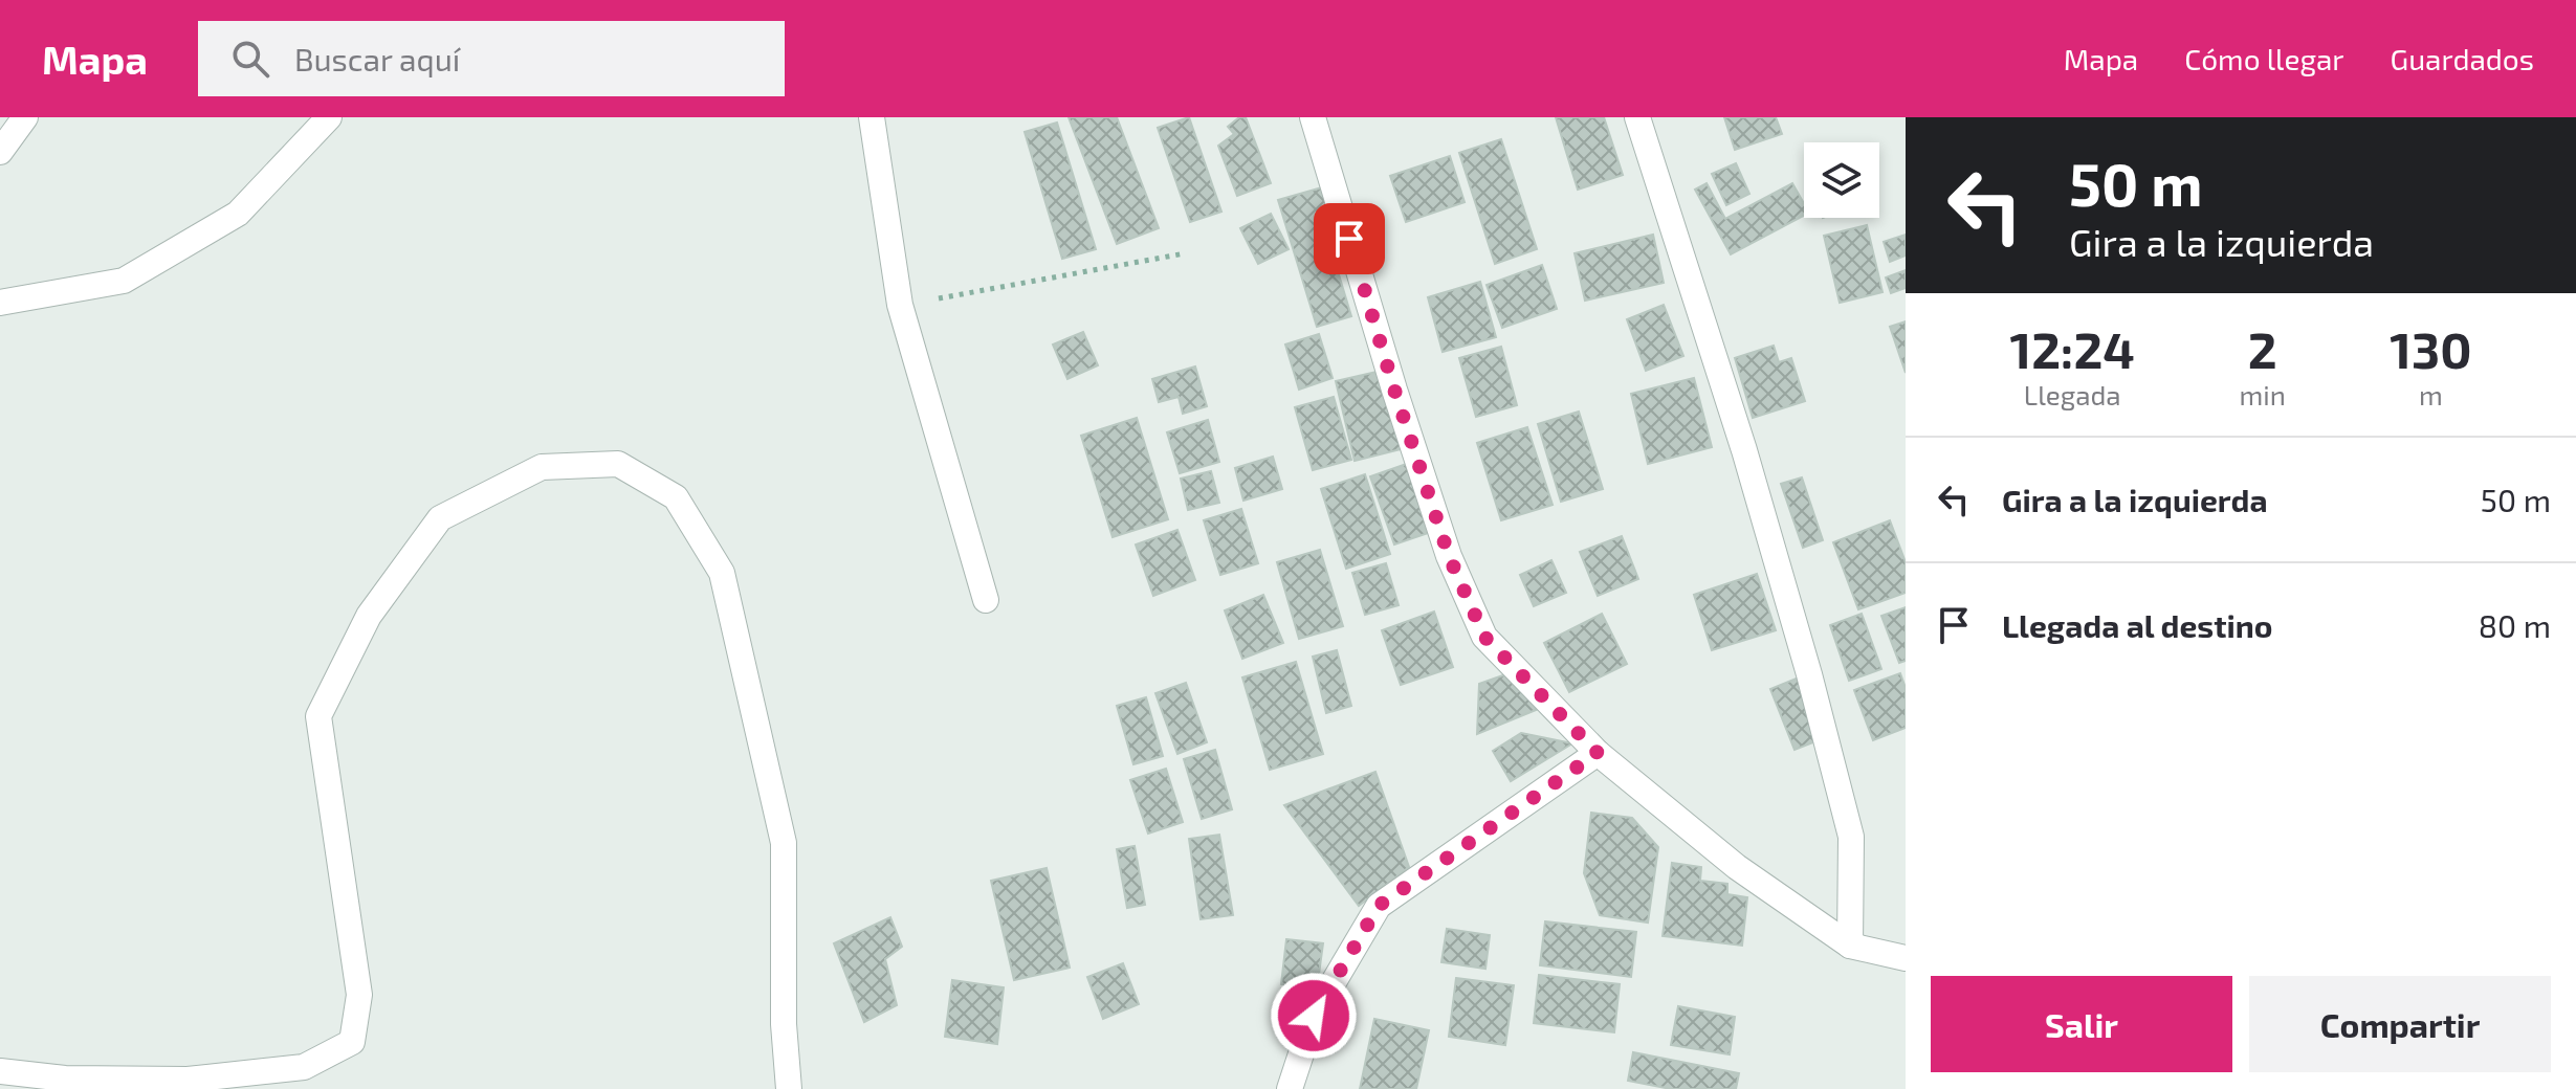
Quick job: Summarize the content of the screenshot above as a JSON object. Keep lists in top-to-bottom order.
{
  "page": {
    "header": "Mapa",
    "search": "Buscar aquí",
    "nav": ["Mapa", "Cómo llegar", "Guardados"],
    "turn": ["50 m", "Gira a la izquierda"],
    "eta": [
      "12:24",
      "Llegada",
      "2",
      "min",
      "130",
      "m"
    ],
    "list": [
      {
        "name": "Gira a la izquierda",
        "value": "50 m"
      },
      {
        "name": "Llegada al destino",
        "value": "80 m"
      }
    ],
    "buttons": ["Salir", "Compartir"]
  }
}
